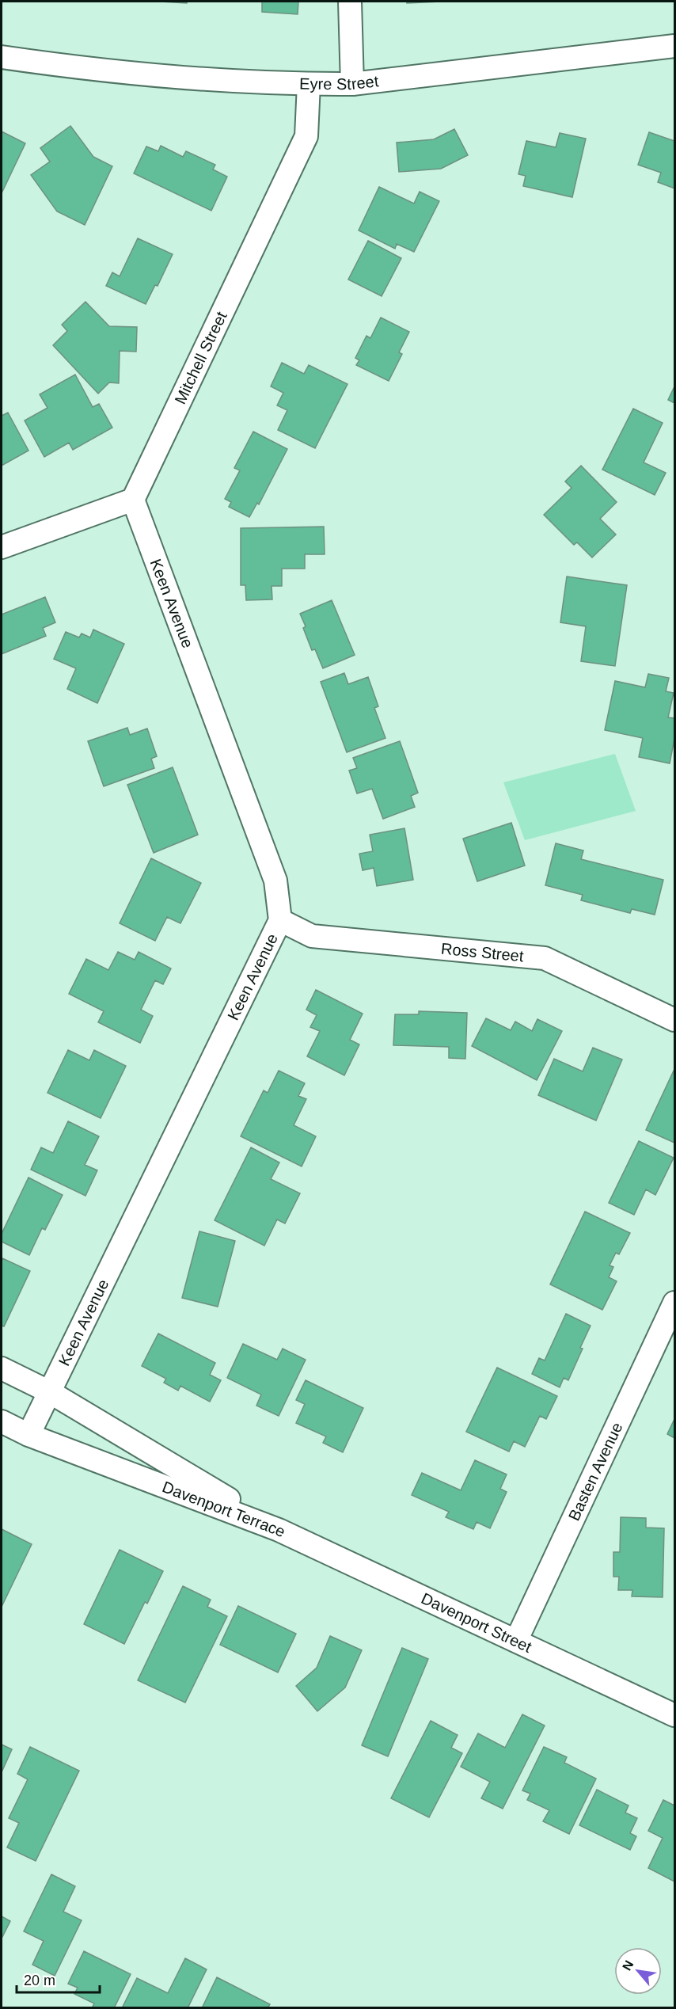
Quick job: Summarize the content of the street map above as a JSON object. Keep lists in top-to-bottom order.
{
  "streets": {
    "street": [
      "Eyre Street",
      "Mitchell Street",
      "Keen Avenue",
      "Ross Street",
      "Basten Avenue",
      "Davenport Terrace",
      "Davenport Street"
    ]
  },
  "crossings": [
    ["Eyre Street", "Mitchell Street"],
    ["Mitchell Street", "Keen Avenue"],
    ["Keen Avenue", "Ross Street"],
    ["Keen Avenue", "Davenport Terrace"],
    ["Basten Avenue", "Davenport Street"],
    ["Davenport Terrace", "Davenport Street"]
  ],
  "scale_bar": "20 m",
  "north": "top left"
}
